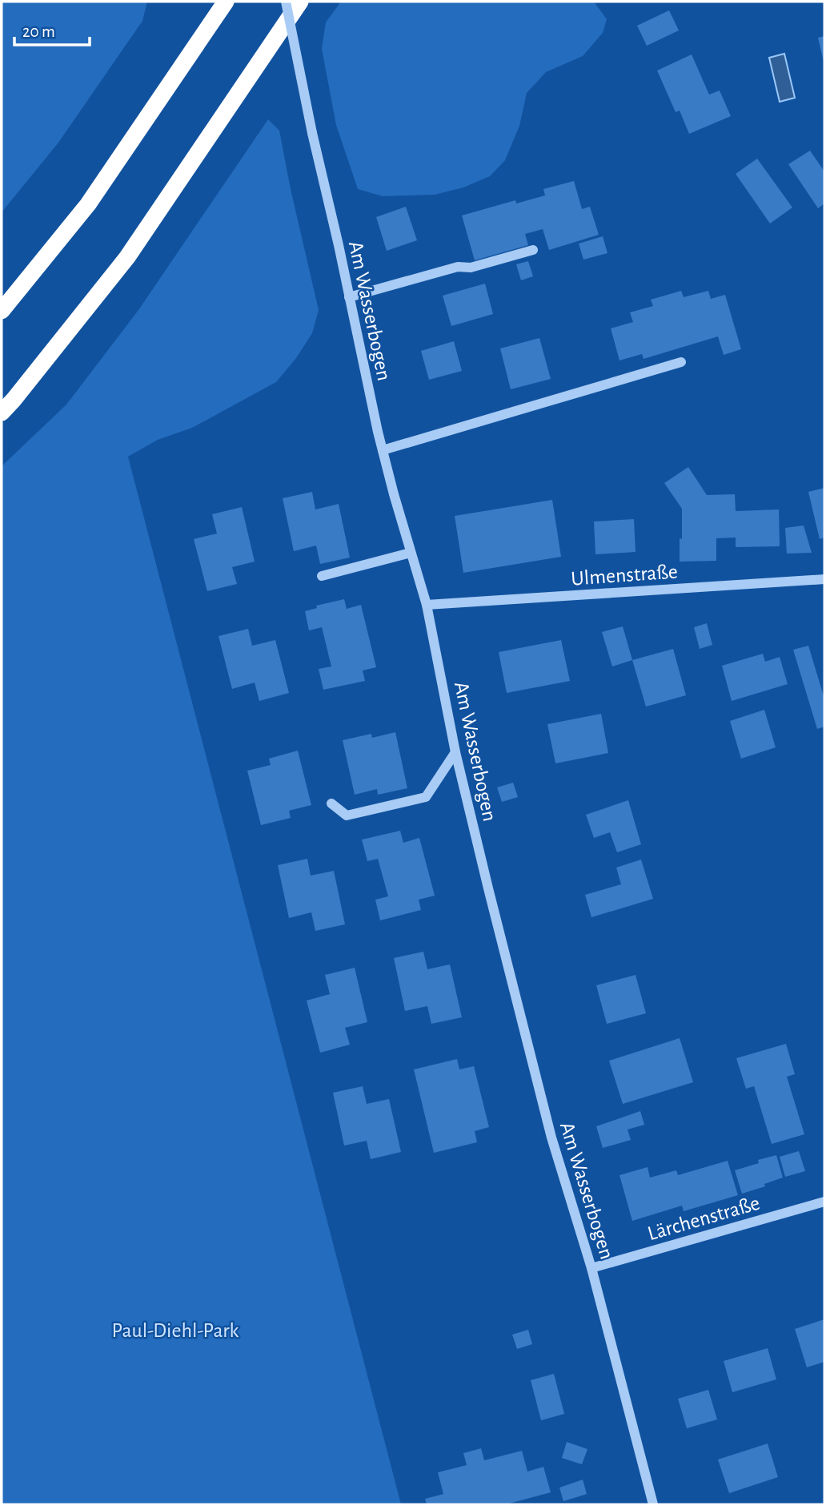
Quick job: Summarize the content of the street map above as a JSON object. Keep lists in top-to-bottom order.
{
  "streets": {
    "street": ["Am Wasserbogen", "Ulmenstraße", "Lärchenstraße"]
  },
  "crossings": [
    ["Am Wasserbogen", "Ulmenstraße"],
    ["Am Wasserbogen", "Lärchenstraße"]
  ],
  "parks": ["Paul-Diehl-Park"],
  "scale_bar": "20 m"
}
